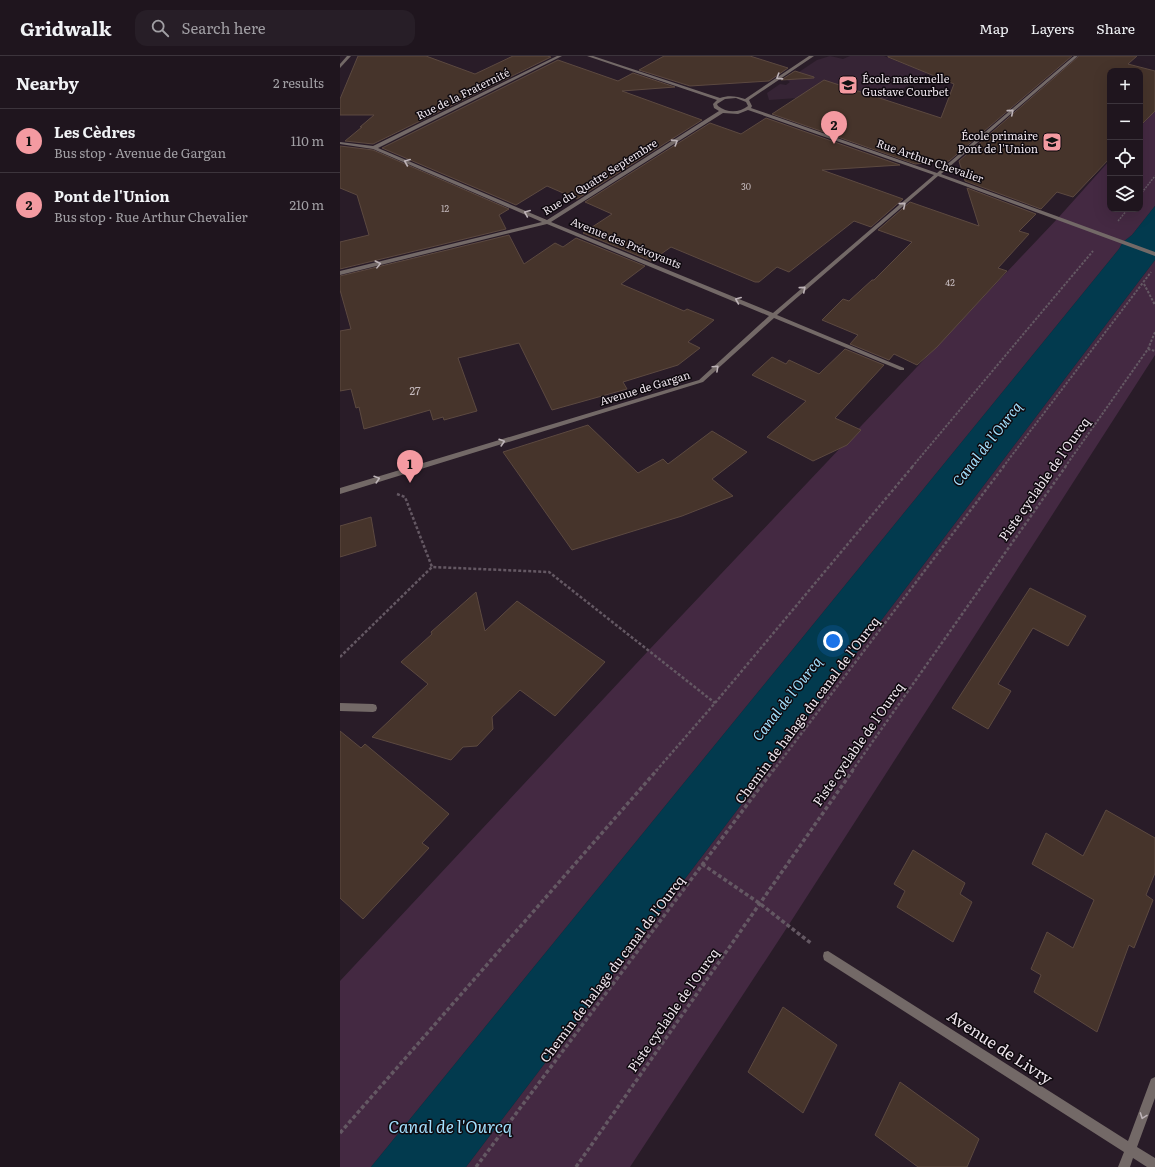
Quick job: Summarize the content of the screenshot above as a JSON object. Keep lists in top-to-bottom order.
{
  "streets": {
    "street": [
      "Rue de la Fraternité",
      "Rue Arthur Chevalier",
      "Rue du Quatre Septembre",
      "Avenue des Prévoyants",
      "Avenue de Gargan",
      "Avenue de Livry"
    ],
    "path": ["Piste cyclable de l'Ourcq", "Chemin de halage du canal de l'Ourcq"]
  },
  "crossings": [
    ["Rue de la Fraternité", "Avenue des Prévoyants"],
    ["Rue Arthur Chevalier", "Avenue de Gargan"],
    ["Rue du Quatre Septembre", "Avenue des Prévoyants"],
    ["Avenue des Prévoyants", "Avenue de Gargan"]
  ],
  "one_way": ["Rue du Quatre Septembre", "Avenue des Prévoyants", "Avenue de Gargan"],
  "water": ["Canal de l'Ourcq"],
  "places": {
    "school or university": ["École maternelle Gustave Courbet", "École primaire Pont de l'Union"]
  },
  "house_numbers": [
    "30",
    "12",
    "42",
    "27"
  ],
  "page": {
    "header": "Gridwalk",
    "search": "Search here",
    "nav": ["Map", "Layers", "Share"],
    "heading": ["Nearby", "2 results"],
    "map_buttons": ["+", "−"],
    "list": [
      {
        "mark": "1",
        "name": "Les Cèdres",
        "note": "Bus stop · Avenue de Gargan",
        "value": "110 m"
      },
      {
        "mark": "2",
        "name": "Pont de l'Union",
        "note": "Bus stop · Rue Arthur Chevalier",
        "value": "210 m"
      }
    ],
    "pins": ["2", "1"]
  }
}
